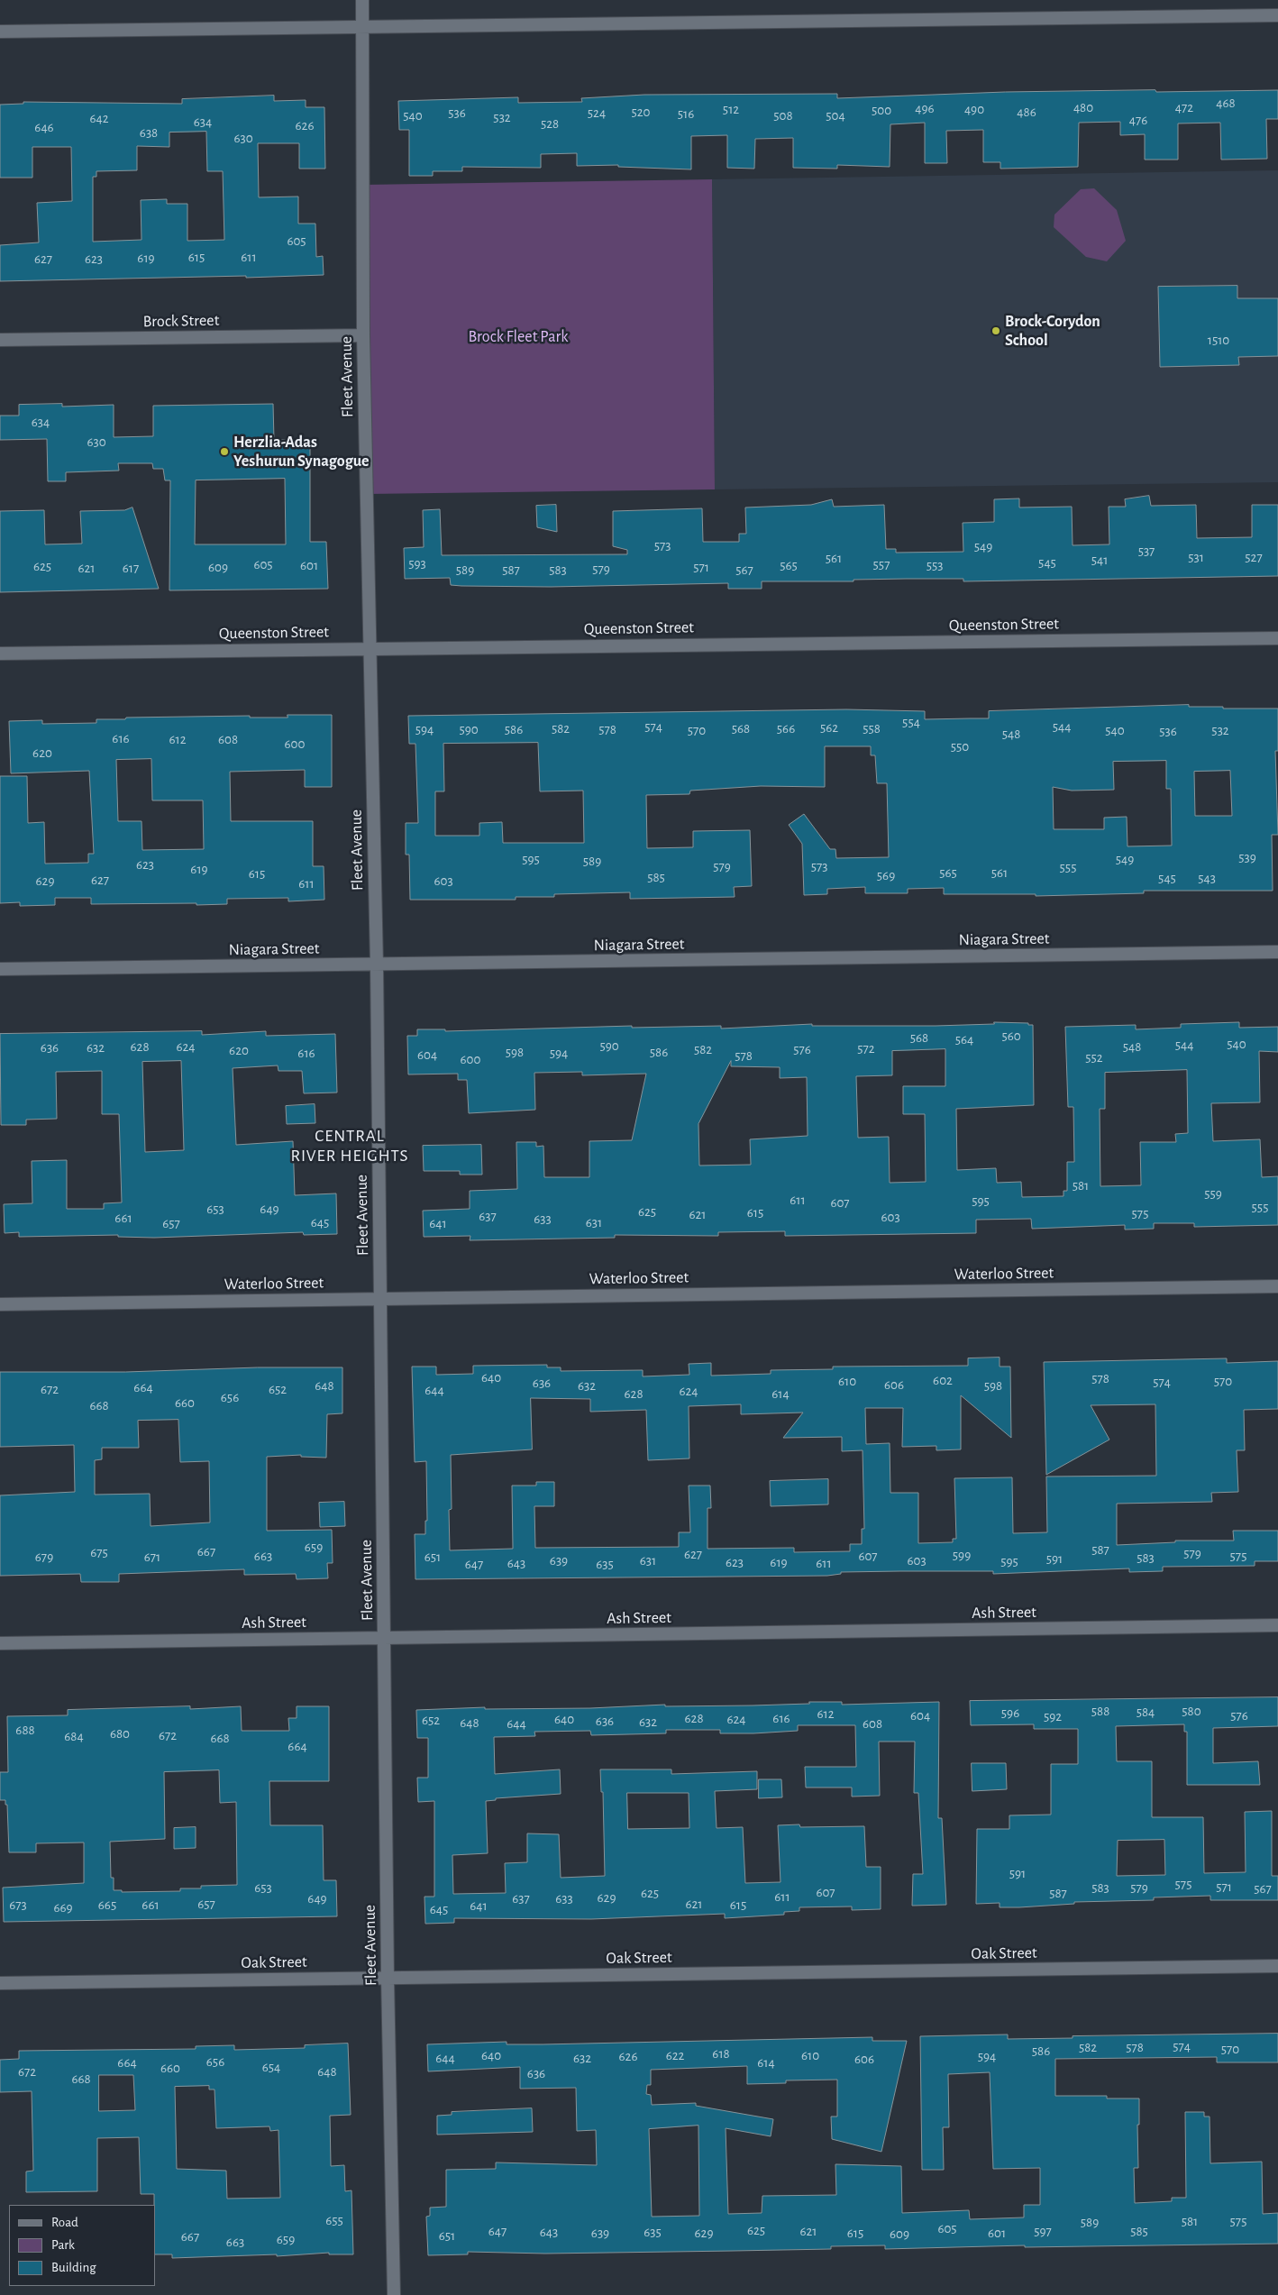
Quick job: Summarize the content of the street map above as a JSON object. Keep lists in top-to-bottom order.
{
  "streets": {
    "street": [
      "Brock Street",
      "Fleet Avenue",
      "Queenston Street",
      "Niagara Street",
      "Waterloo Street",
      "Ash Street",
      "Oak Street"
    ]
  },
  "crossings": [
    ["Brock Street", "Fleet Avenue"],
    ["Fleet Avenue", "Queenston Street"],
    ["Fleet Avenue", "Niagara Street"],
    ["Fleet Avenue", "Waterloo Street"],
    ["Fleet Avenue", "Ash Street"],
    ["Fleet Avenue", "Oak Street"]
  ],
  "districts": ["CENTRAL RIVER HEIGHTS"],
  "parks": ["Brock Fleet Park"],
  "places": ["Brock-Corydon School", "Herzlia-Adas Yeshurun Synagogue"],
  "house_numbers": [
    "468",
    "480",
    "472",
    "496",
    "512",
    "490",
    "500",
    "520",
    "486",
    "536",
    "524",
    "516",
    "540",
    "508",
    "504",
    "532",
    "642",
    "476",
    "634",
    "528",
    "626",
    "646",
    "638",
    "630",
    "605",
    "615",
    "611",
    "619",
    "627",
    "623",
    "1510",
    "634",
    "630",
    "573",
    "549",
    "537",
    "531",
    "527",
    "561",
    "541",
    "545",
    "593",
    "605",
    "557",
    "601",
    "565",
    "553",
    "625",
    "609",
    "571",
    "621",
    "617",
    "579",
    "589",
    "587",
    "583",
    "567",
    "554",
    "574",
    "544",
    "562",
    "582",
    "568",
    "566",
    "558",
    "594",
    "590",
    "586",
    "578",
    "570",
    "540",
    "532",
    "536",
    "548",
    "616",
    "612",
    "608",
    "600",
    "550",
    "620",
    "539",
    "595",
    "549",
    "589",
    "623",
    "579",
    "573",
    "555",
    "619",
    "565",
    "561",
    "615",
    "569",
    "585",
    "545",
    "543",
    "627",
    "629",
    "603",
    "611",
    "560",
    "568",
    "564",
    "540",
    "544",
    "590",
    "628",
    "624",
    "548",
    "636",
    "632",
    "572",
    "582",
    "576",
    "620",
    "598",
    "586",
    "616",
    "594",
    "604",
    "578",
    "552",
    "600",
    "581",
    "559",
    "611",
    "595",
    "607",
    "555",
    "653",
    "649",
    "625",
    "615",
    "575",
    "621",
    "637",
    "603",
    "661",
    "633",
    "645",
    "631",
    "657",
    "641",
    "640",
    "578",
    "602",
    "610",
    "570",
    "574",
    "636",
    "606",
    "648",
    "632",
    "598",
    "664",
    "672",
    "652",
    "644",
    "624",
    "628",
    "614",
    "656",
    "660",
    "668",
    "659",
    "587",
    "667",
    "675",
    "579",
    "627",
    "599",
    "663",
    "607",
    "575",
    "679",
    "671",
    "651",
    "583",
    "591",
    "639",
    "631",
    "603",
    "595",
    "623",
    "619",
    "643",
    "611",
    "647",
    "635",
    "588",
    "580",
    "584",
    "596",
    "612",
    "604",
    "576",
    "592",
    "628",
    "616",
    "640",
    "624",
    "652",
    "636",
    "632",
    "648",
    "644",
    "608",
    "688",
    "680",
    "672",
    "684",
    "668",
    "664",
    "591",
    "575",
    "571",
    "653",
    "583",
    "579",
    "567",
    "607",
    "625",
    "587",
    "611",
    "629",
    "649",
    "637",
    "633",
    "657",
    "621",
    "673",
    "665",
    "661",
    "615",
    "641",
    "669",
    "645",
    "574",
    "582",
    "578",
    "570",
    "586",
    "618",
    "640",
    "622",
    "610",
    "626",
    "594",
    "644",
    "632",
    "606",
    "656",
    "664",
    "614",
    "654",
    "660",
    "672",
    "648",
    "636",
    "668",
    "655",
    "581",
    "575",
    "589",
    "605",
    "625",
    "647",
    "621",
    "597",
    "585",
    "643",
    "635",
    "639",
    "629",
    "615",
    "601",
    "609",
    "651",
    "667",
    "659",
    "663"
  ],
  "legend": ["Road", "Park", "Building"]
}
